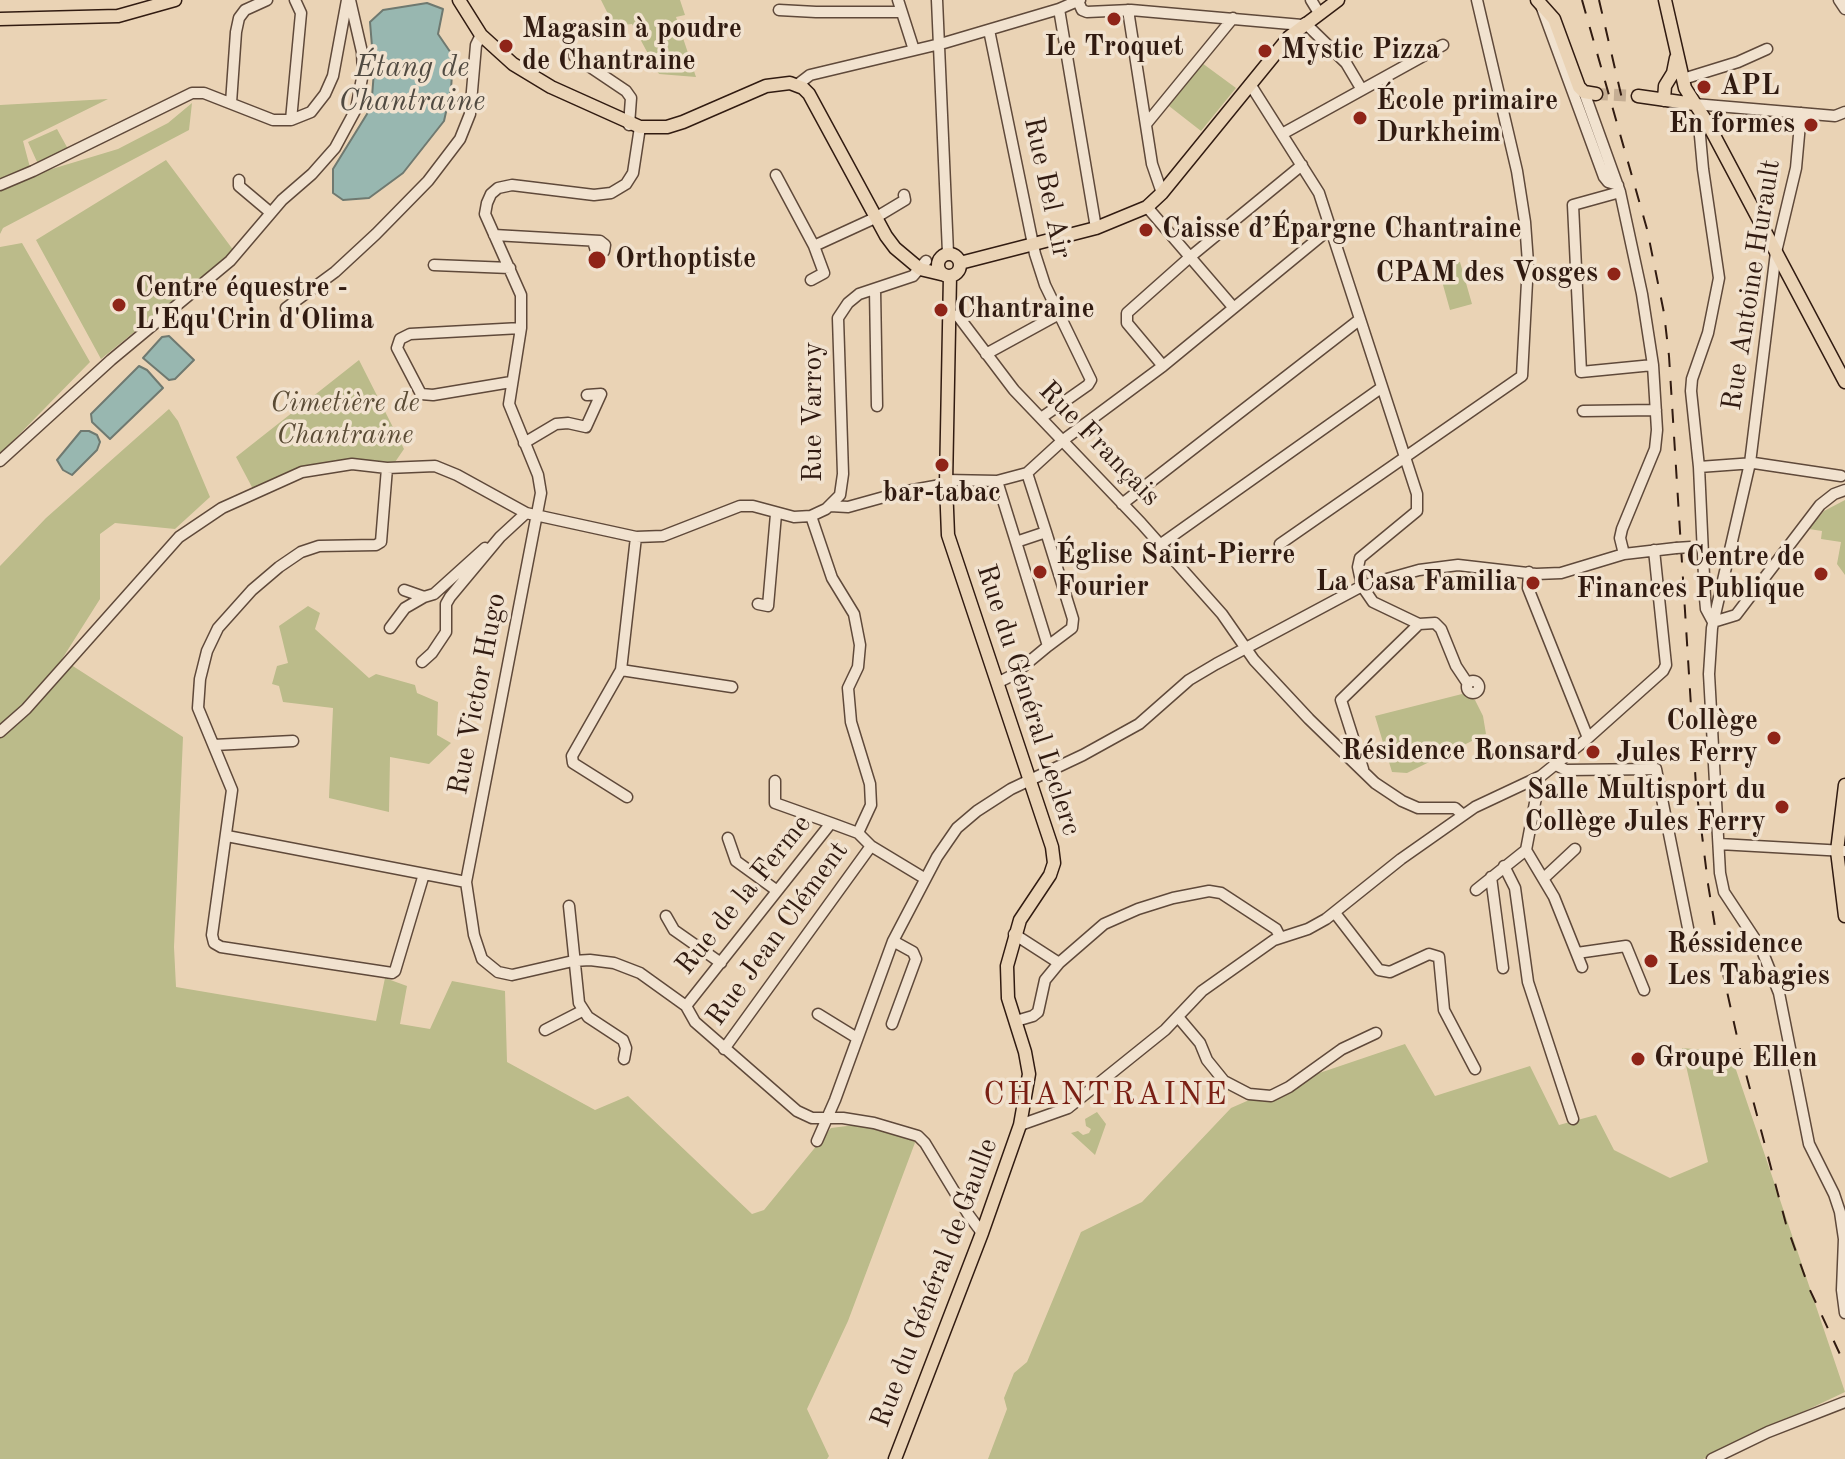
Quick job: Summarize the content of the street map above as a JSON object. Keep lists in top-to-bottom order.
{
  "streets": {
    "main road": ["Rue du Général Leclerc", "Rue du Général de Gaulle"],
    "street": [
      "Rue Bel Air",
      "Rue Antoine Hurault",
      "Rue Varroy",
      "Rue Français",
      "Rue Victor Hugo",
      "Rue de la Ferme",
      "Rue Jean Clément"
    ]
  },
  "crossings": [
    ["Rue Bel Air", "Rue Français"],
    ["Rue Varroy", "Rue Victor Hugo"],
    ["Rue Varroy", "Rue du Général Leclerc"],
    ["Rue Français", "Rue du Général Leclerc"],
    ["Rue Victor Hugo", "Rue Jean Clément"],
    ["Rue du Général Leclerc", "Rue du Général de Gaulle"],
    ["Rue de la Ferme", "Rue Jean Clément"],
    ["Rue Jean Clément", "Rue du Général de Gaulle"]
  ],
  "districts": ["CHANTRAINE"],
  "water": ["Étang de Chantraine"],
  "parks": ["Cimetière de Chantraine"],
  "places": [
    "Le Troquet",
    "Magasin à poudre de Chantraine",
    "Mystic Pizza",
    "APL",
    "École primaire Durkheim",
    "En formes",
    "Caisse d’Épargne Chantraine",
    "Orthoptiste",
    "CPAM des Vosges",
    "Centre équestre - L'Equ'Crin d'Olima",
    "Chantraine",
    "bar-tabac",
    "Église Saint-Pierre Fourier",
    "Centre de Finances Publique",
    "La Casa Familia",
    "Collège Jules Ferry",
    "Résidence Ronsard",
    "Salle Multisport du Collège Jules Ferry",
    "Réssidence Les Tabagies",
    "Groupe Ellen"
  ]
}
